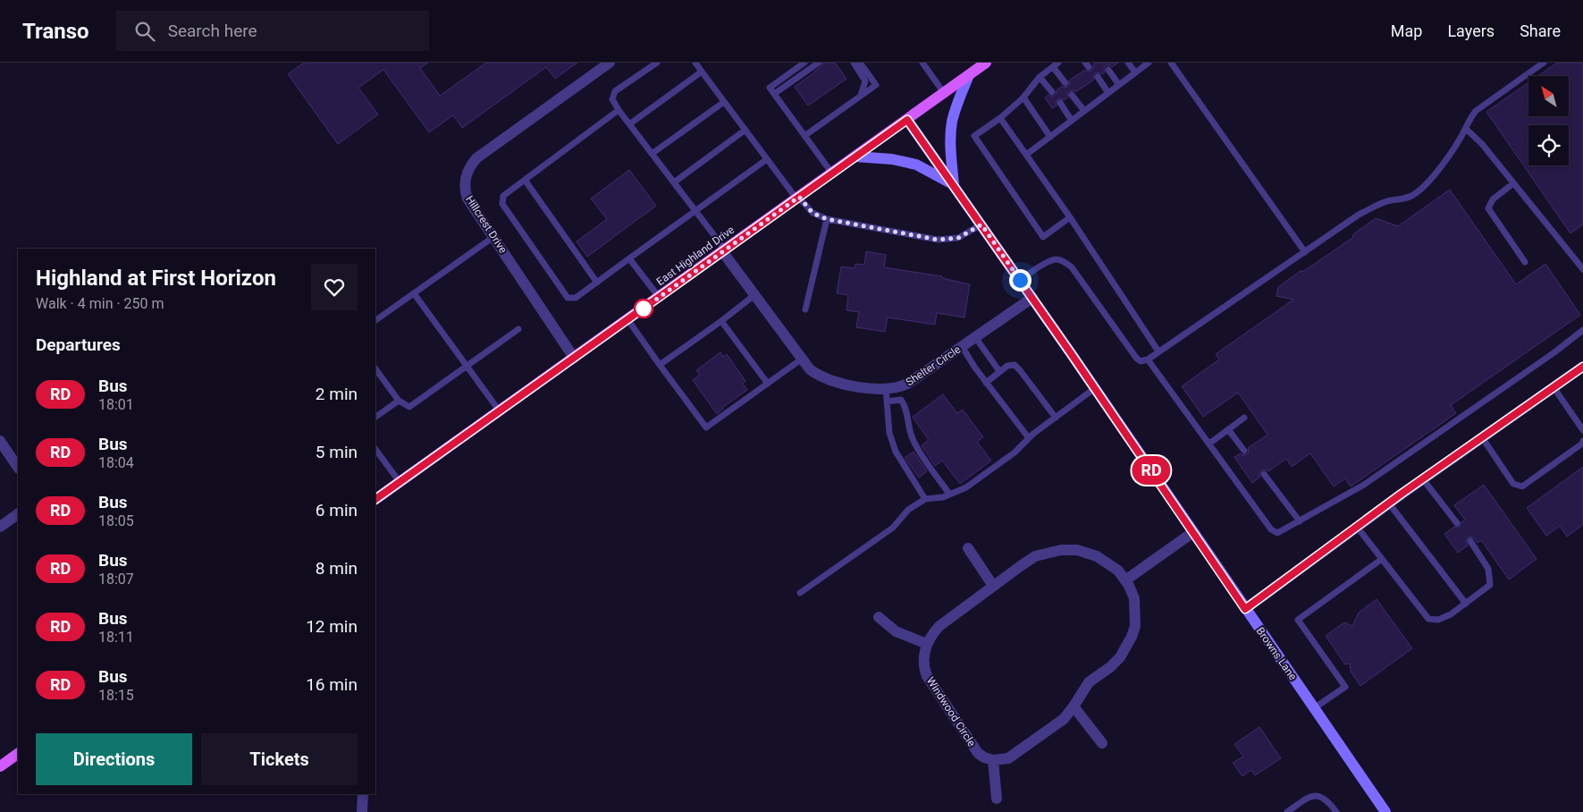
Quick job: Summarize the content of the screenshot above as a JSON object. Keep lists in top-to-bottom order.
{
  "streets": {
    "main road": ["East Highland Drive"],
    "street": [
      "Hillcrest Drive",
      "Shelter Circle",
      "Browns Lane",
      "Windwood Circle"
    ]
  },
  "crossings": [
    ["Hillcrest Drive", "East Highland Drive"],
    ["East Highland Drive", "Shelter Circle"],
    ["East Highland Drive", "Browns Lane"],
    ["Shelter Circle", "Browns Lane"]
  ],
  "lines": ["bus line RD"],
  "north": "top left",
  "page": {
    "header": "Transo",
    "search": "Search here",
    "nav": ["Map", "Layers", "Share"],
    "on_map": "RD",
    "heading": [
      ["Highland at First Horizon", "Walk · 4 min · 250 m"],
      "Departures"
    ],
    "list": [
      {
        "mark": "RD",
        "name": "Bus",
        "note": "18:01",
        "value": "2 min"
      },
      {
        "mark": "RD",
        "name": "Bus",
        "note": "18:04",
        "value": "5 min"
      },
      {
        "mark": "RD",
        "name": "Bus",
        "note": "18:05",
        "value": "6 min"
      },
      {
        "mark": "RD",
        "name": "Bus",
        "note": "18:07",
        "value": "8 min"
      },
      {
        "mark": "RD",
        "name": "Bus",
        "note": "18:11",
        "value": "12 min"
      },
      {
        "mark": "RD",
        "name": "Bus",
        "note": "18:15",
        "value": "16 min"
      }
    ],
    "buttons": ["Directions", "Tickets"]
  }
}
